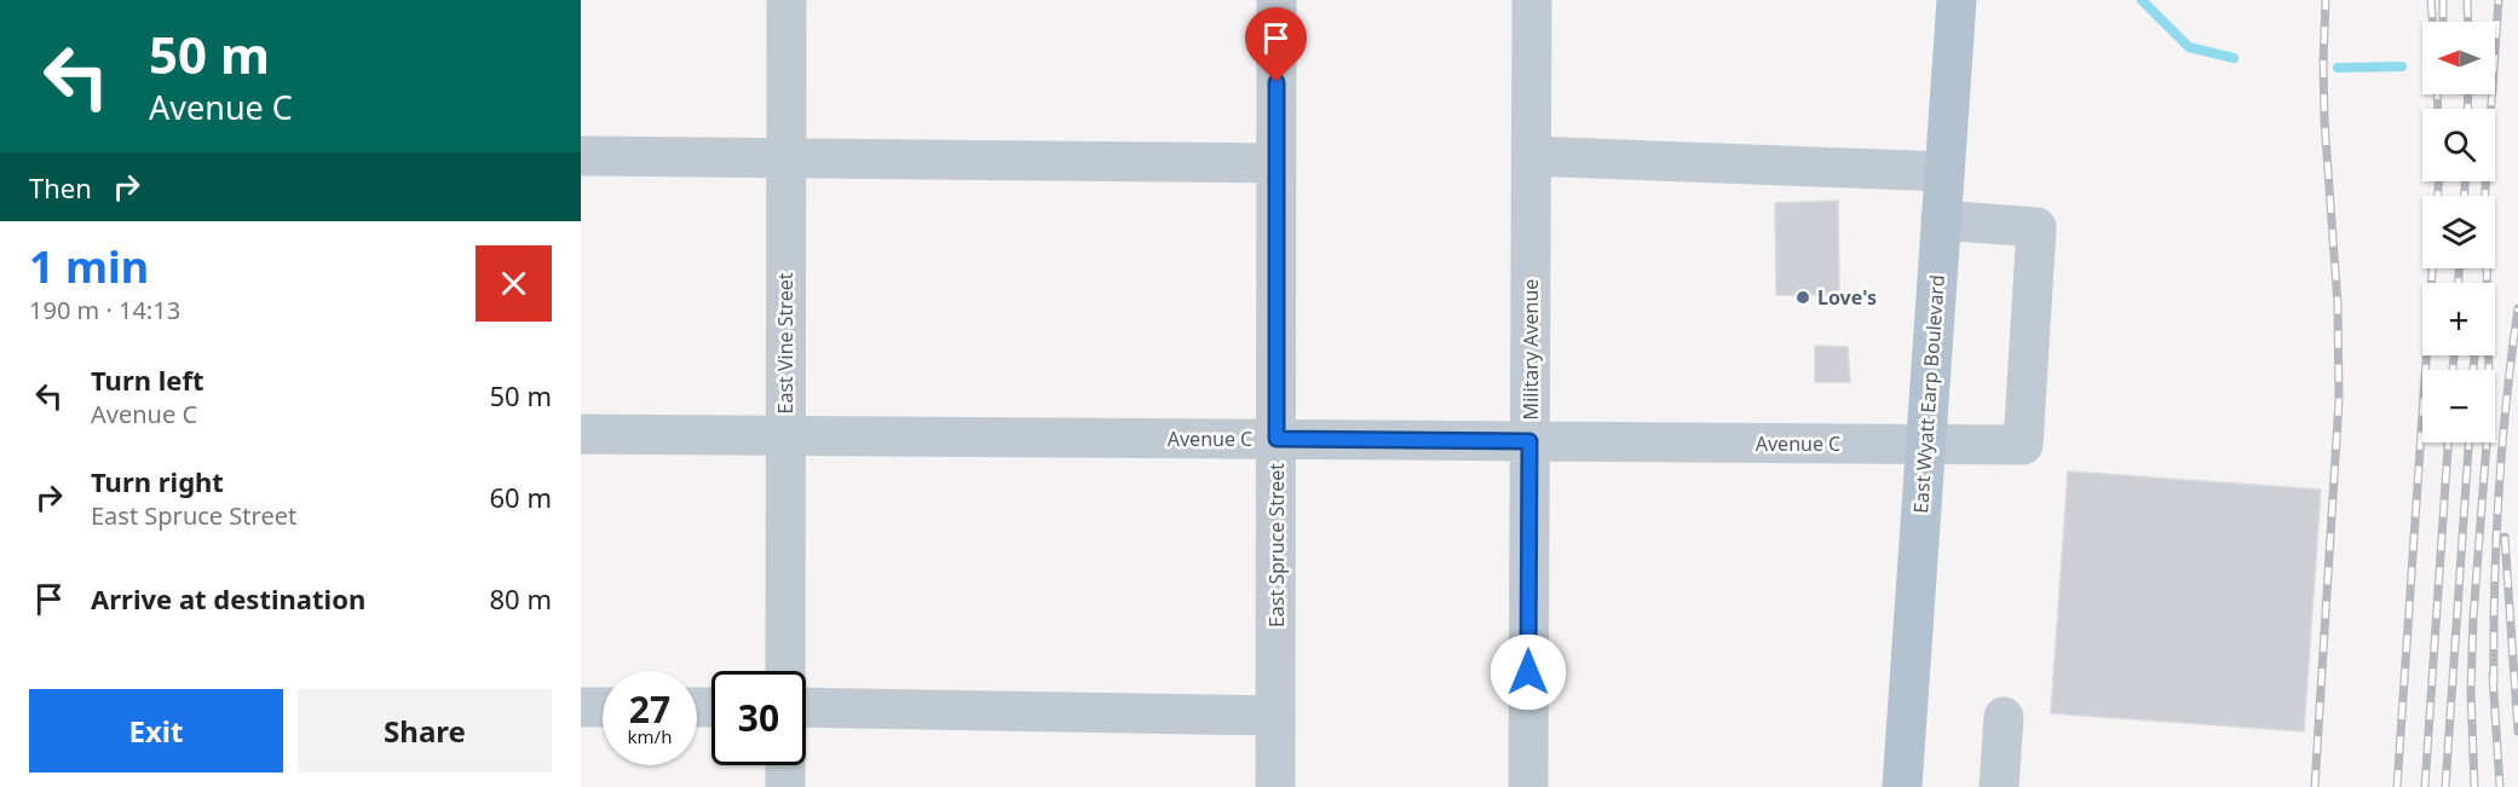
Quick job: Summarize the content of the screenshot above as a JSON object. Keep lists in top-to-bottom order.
{
  "streets": {
    "main road": ["East Wyatt Earp Boulevard"],
    "street": [
      "East Vine Street",
      "Military Avenue",
      "Avenue C",
      "East Spruce Street"
    ]
  },
  "crossings": [
    ["East Vine Street", "Avenue C"],
    ["Military Avenue", "Avenue C"],
    ["East Wyatt Earp Boulevard", "Avenue C"],
    ["Avenue C", "East Spruce Street"]
  ],
  "places": ["Love's"],
  "north": "left",
  "page": {
    "turn": ["50 m", "Avenue C"],
    "map_buttons": ["+", "−"],
    "then": "Then",
    "heading": ["1 min", "190 m · 14:13"],
    "list": [
      {
        "name": "Turn left",
        "note": "Avenue C",
        "value": "50 m"
      },
      {
        "name": "Turn right",
        "note": "East Spruce Street",
        "value": "60 m"
      },
      {
        "name": "Arrive at destination",
        "value": "80 m"
      }
    ],
    "speed": "27 km/h",
    "limit": "30",
    "buttons": ["Exit", "Share"]
  }
}
